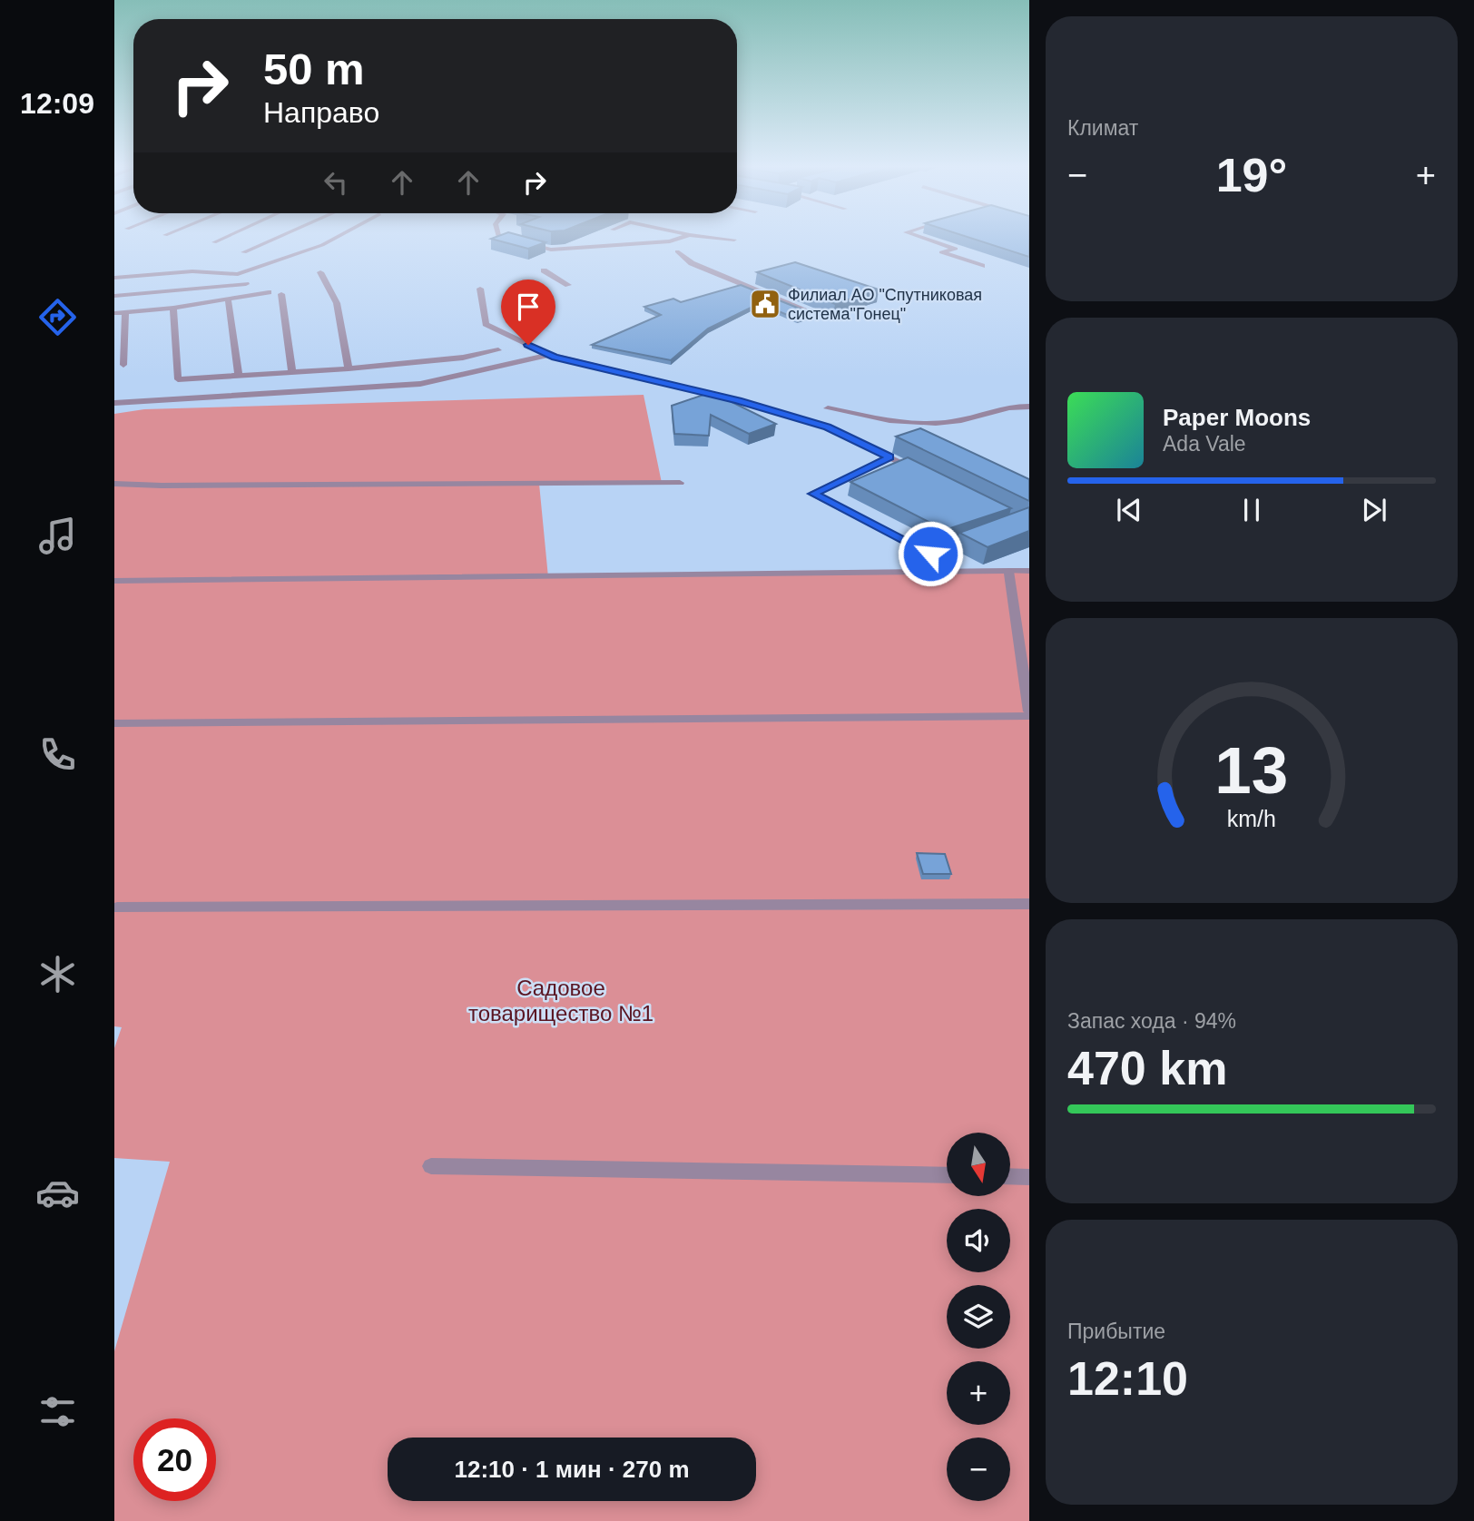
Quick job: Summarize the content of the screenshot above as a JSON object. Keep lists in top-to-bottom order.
{
  "parks": ["Садовое товарищество №1"],
  "places": {
    "public building": ["Филиал АО \"Спутниковая система\"Гонец\""]
  },
  "north": "bottom",
  "page": {
    "tabs": "12:09",
    "tile": [
      "Климат",
      ["Запас хода · 94%", "470 km"],
      ["Прибытие", "12:10"]
    ],
    "turn": ["50 m", "Направо"],
    "heat": ["−", "19°", "+"],
    "song": ["Paper Moons", "Ada Vale"],
    "map_buttons": ["+", "−"],
    "limit": "20",
    "trip": "12:10 · 1 мин · 270 m",
    "gauge": ["13", "km/h"]
  }
}
